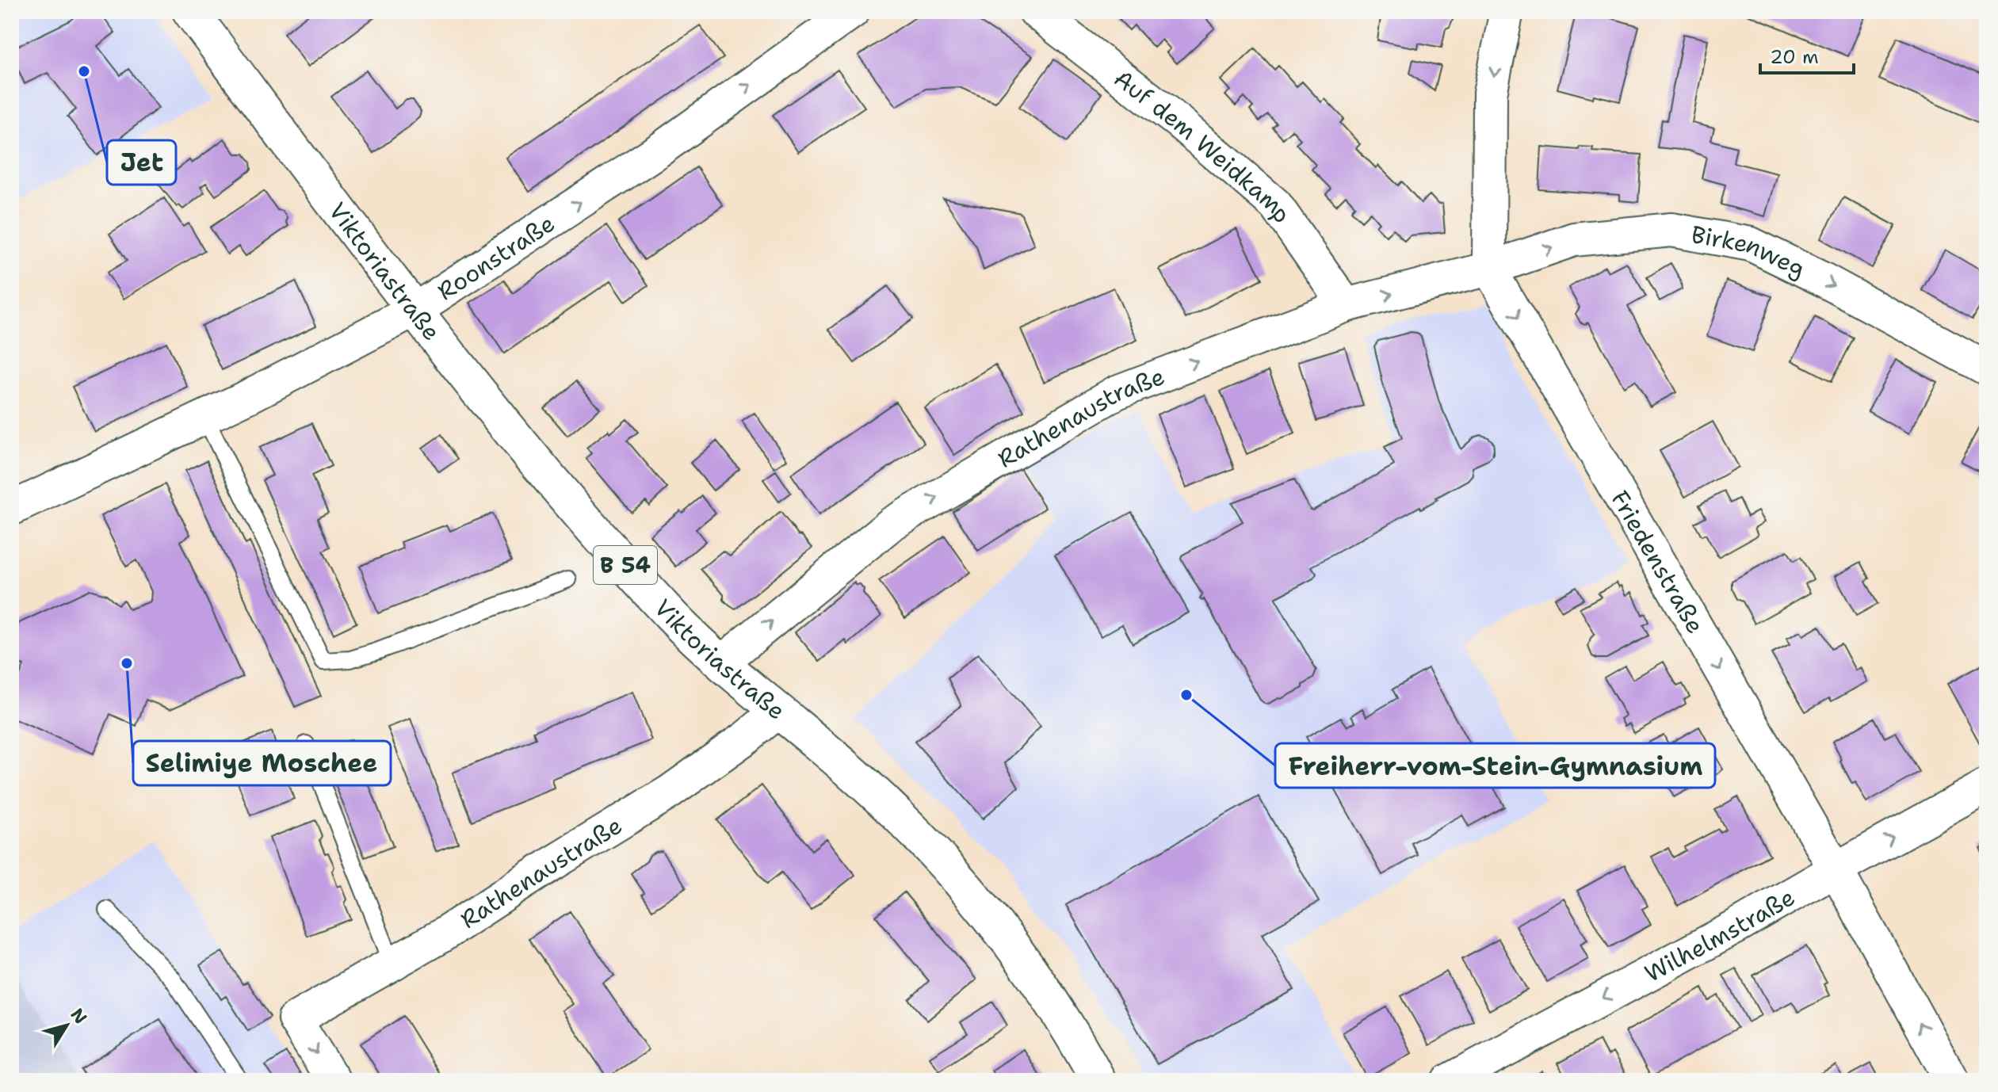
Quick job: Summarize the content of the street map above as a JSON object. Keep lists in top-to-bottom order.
{
  "streets": {
    "main road": ["Viktoriastraße", "B 54"],
    "street": [
      "Auf dem Weidkamp",
      "Birkenweg",
      "Roonstraße",
      "Rathenaustraße",
      "Friedenstraße",
      "Wilhelmstraße"
    ]
  },
  "crossings": [
    ["Auf dem Weidkamp", "Rathenaustraße"],
    ["Birkenweg", "Rathenaustraße"],
    ["Birkenweg", "Friedenstraße"],
    ["Roonstraße", "Viktoriastraße"],
    ["Viktoriastraße", "Rathenaustraße"],
    ["Rathenaustraße", "Friedenstraße"],
    ["Friedenstraße", "Wilhelmstraße"]
  ],
  "one_way": ["Birkenweg", "Roonstraße"],
  "places": ["Jet", "Selimiye Moschee", "Freiherr-vom-Stein-Gymnasium"],
  "scale_bar": "20 m",
  "north": "top right"
}
